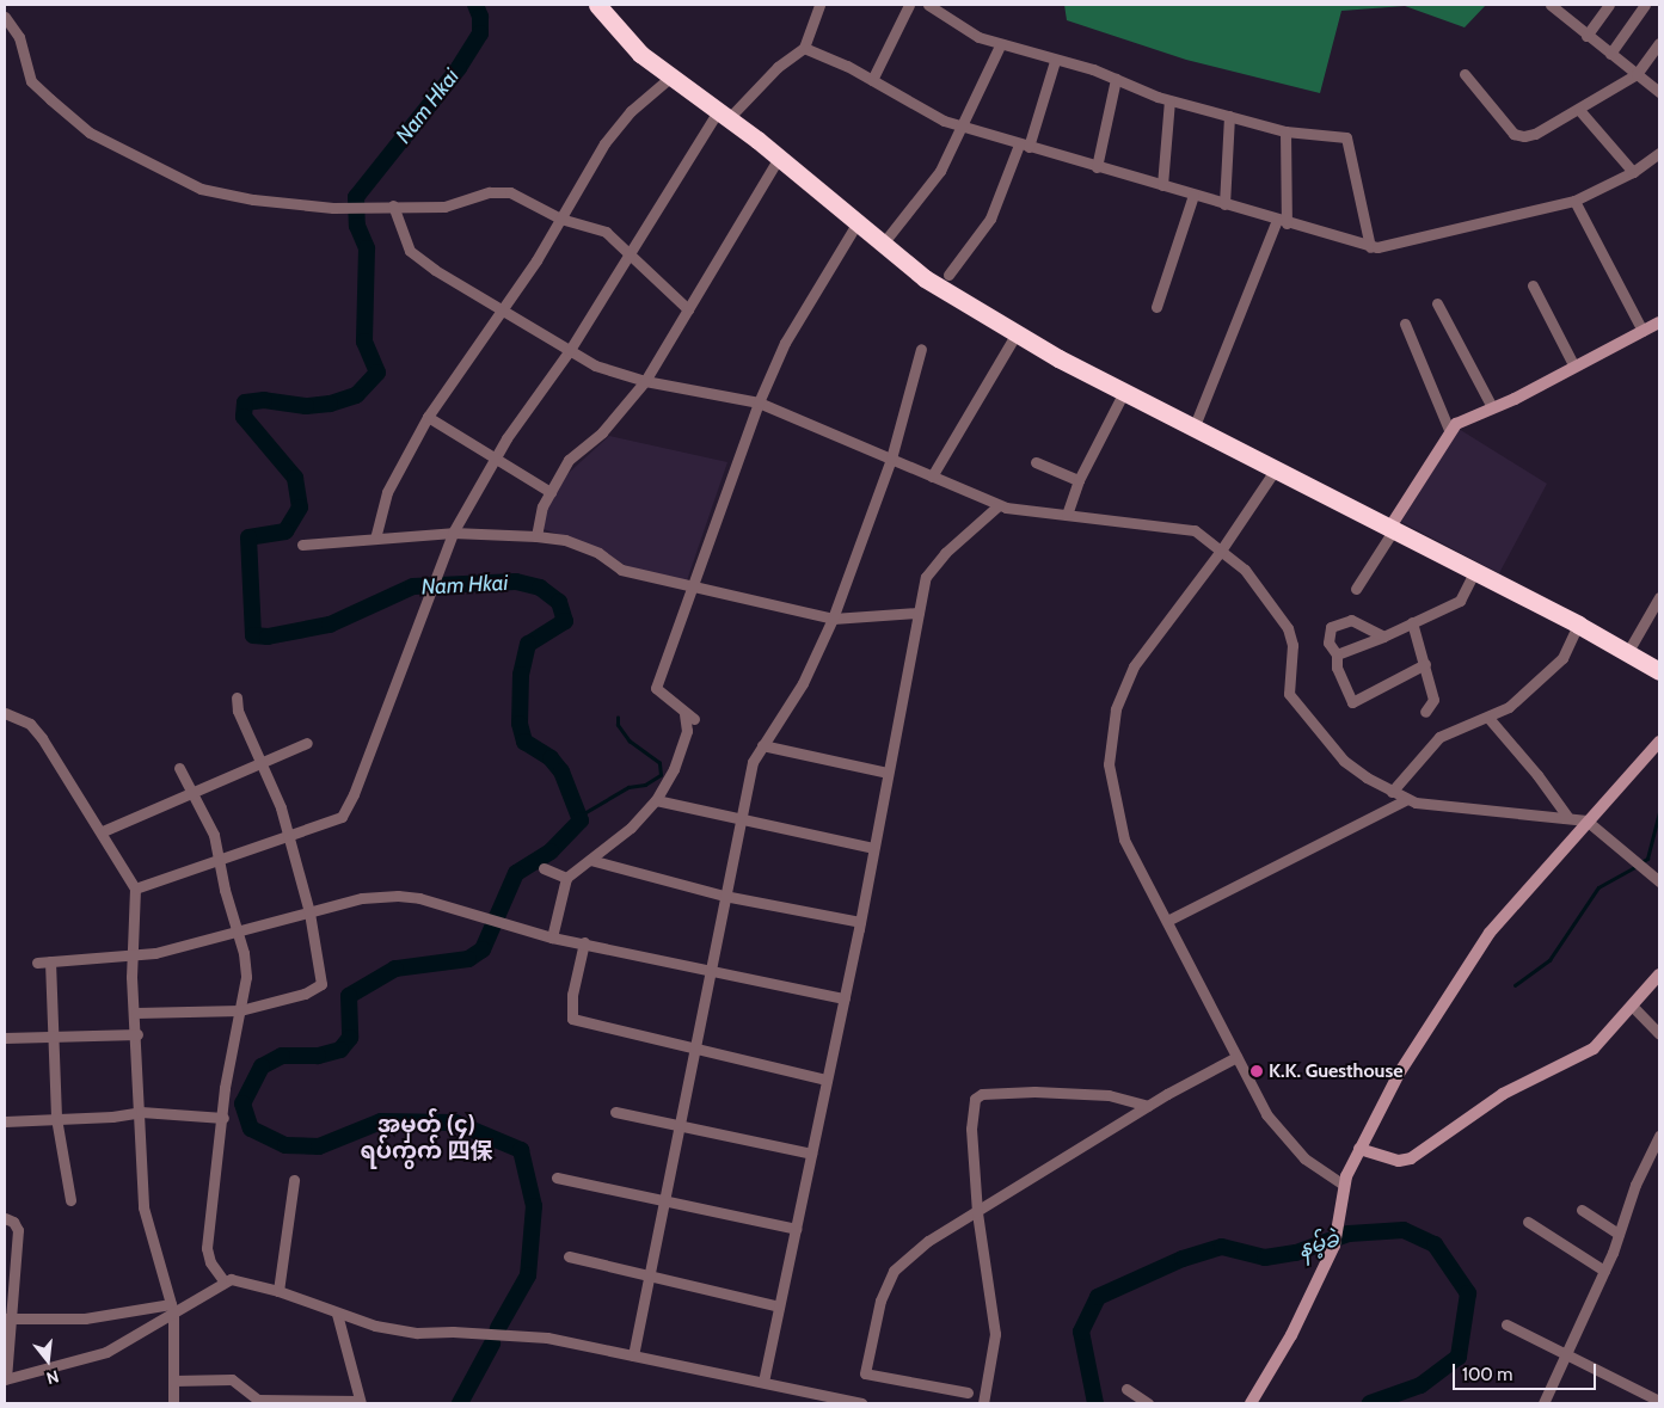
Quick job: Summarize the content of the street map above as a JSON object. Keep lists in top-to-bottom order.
{
  "districts": ["အမှတ် (၄) ရပ်ကွက် 四保"],
  "water": ["Nam Hkai", "နမ့်ခဲ"],
  "places": ["K.K. Guesthouse"],
  "scale_bar": "100 m",
  "north": "bottom"
}
